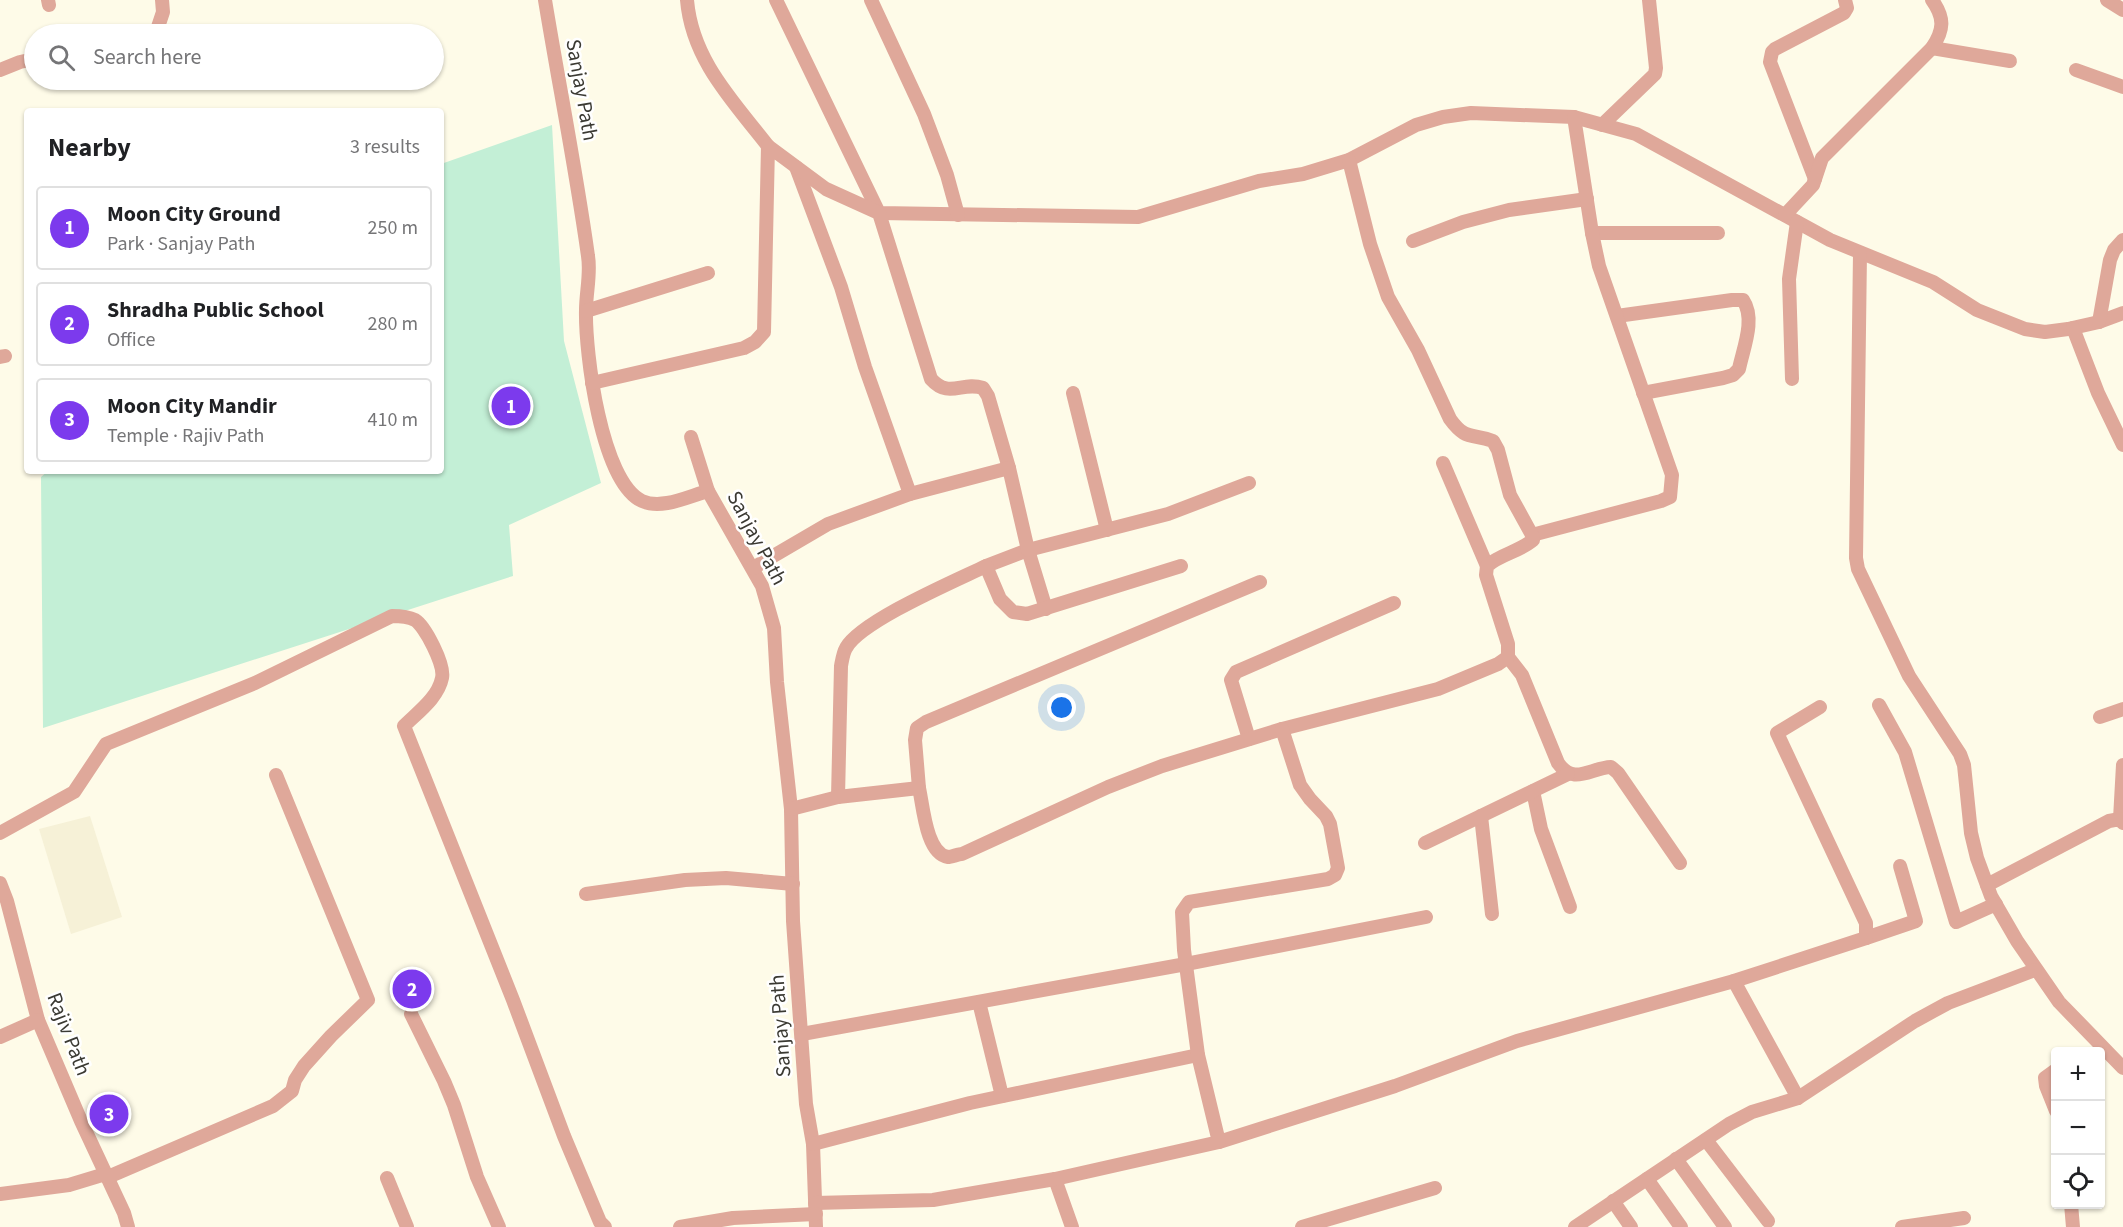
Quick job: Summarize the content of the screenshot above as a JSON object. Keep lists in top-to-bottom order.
{
  "streets": {
    "street": ["Sanjay Path", "Rajiv Path"]
  },
  "page": {
    "search": "Search here",
    "heading": ["Nearby", "3 results"],
    "list": [
      {
        "mark": "1",
        "name": "Moon City Ground",
        "note": "Park · Sanjay Path",
        "value": "250 m"
      },
      {
        "mark": "2",
        "name": "Shradha Public School",
        "note": "Office",
        "value": "280 m"
      },
      {
        "mark": "3",
        "name": "Moon City Mandir",
        "note": "Temple · Rajiv Path",
        "value": "410 m"
      }
    ],
    "pins": ["1", "2", "3"],
    "map_buttons": ["+", "−"]
  }
}
